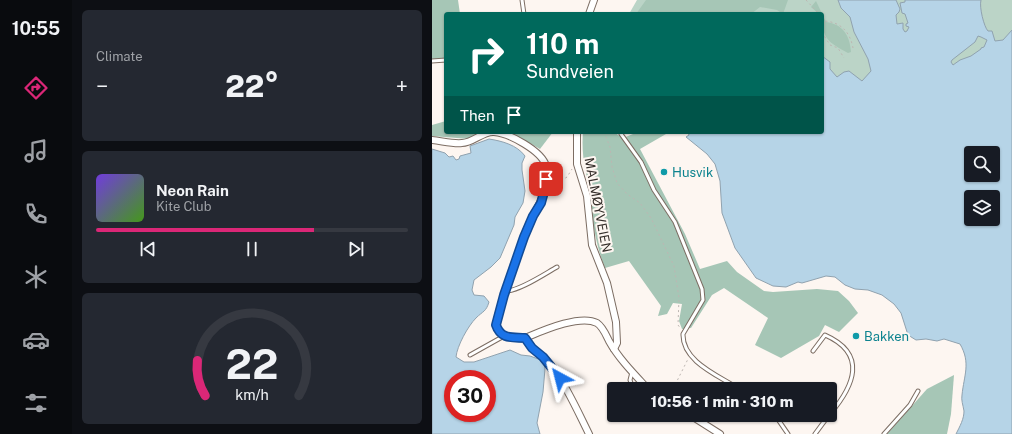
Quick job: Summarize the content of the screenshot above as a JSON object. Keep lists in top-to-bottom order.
{
  "streets": {
    "street": ["MALMØYVEIEN"]
  },
  "places": ["Husvik", "Bakken"],
  "page": {
    "tabs": "10:55",
    "tile": "Climate",
    "turn": ["110 m", "Sundveien"],
    "heat": ["−", "22°", "+"],
    "then": "Then",
    "song": ["Neon Rain", "Kite Club"],
    "limit": "30",
    "trip": "10:56 · 1 min · 310 m",
    "gauge": ["22", "km/h"]
  }
}
